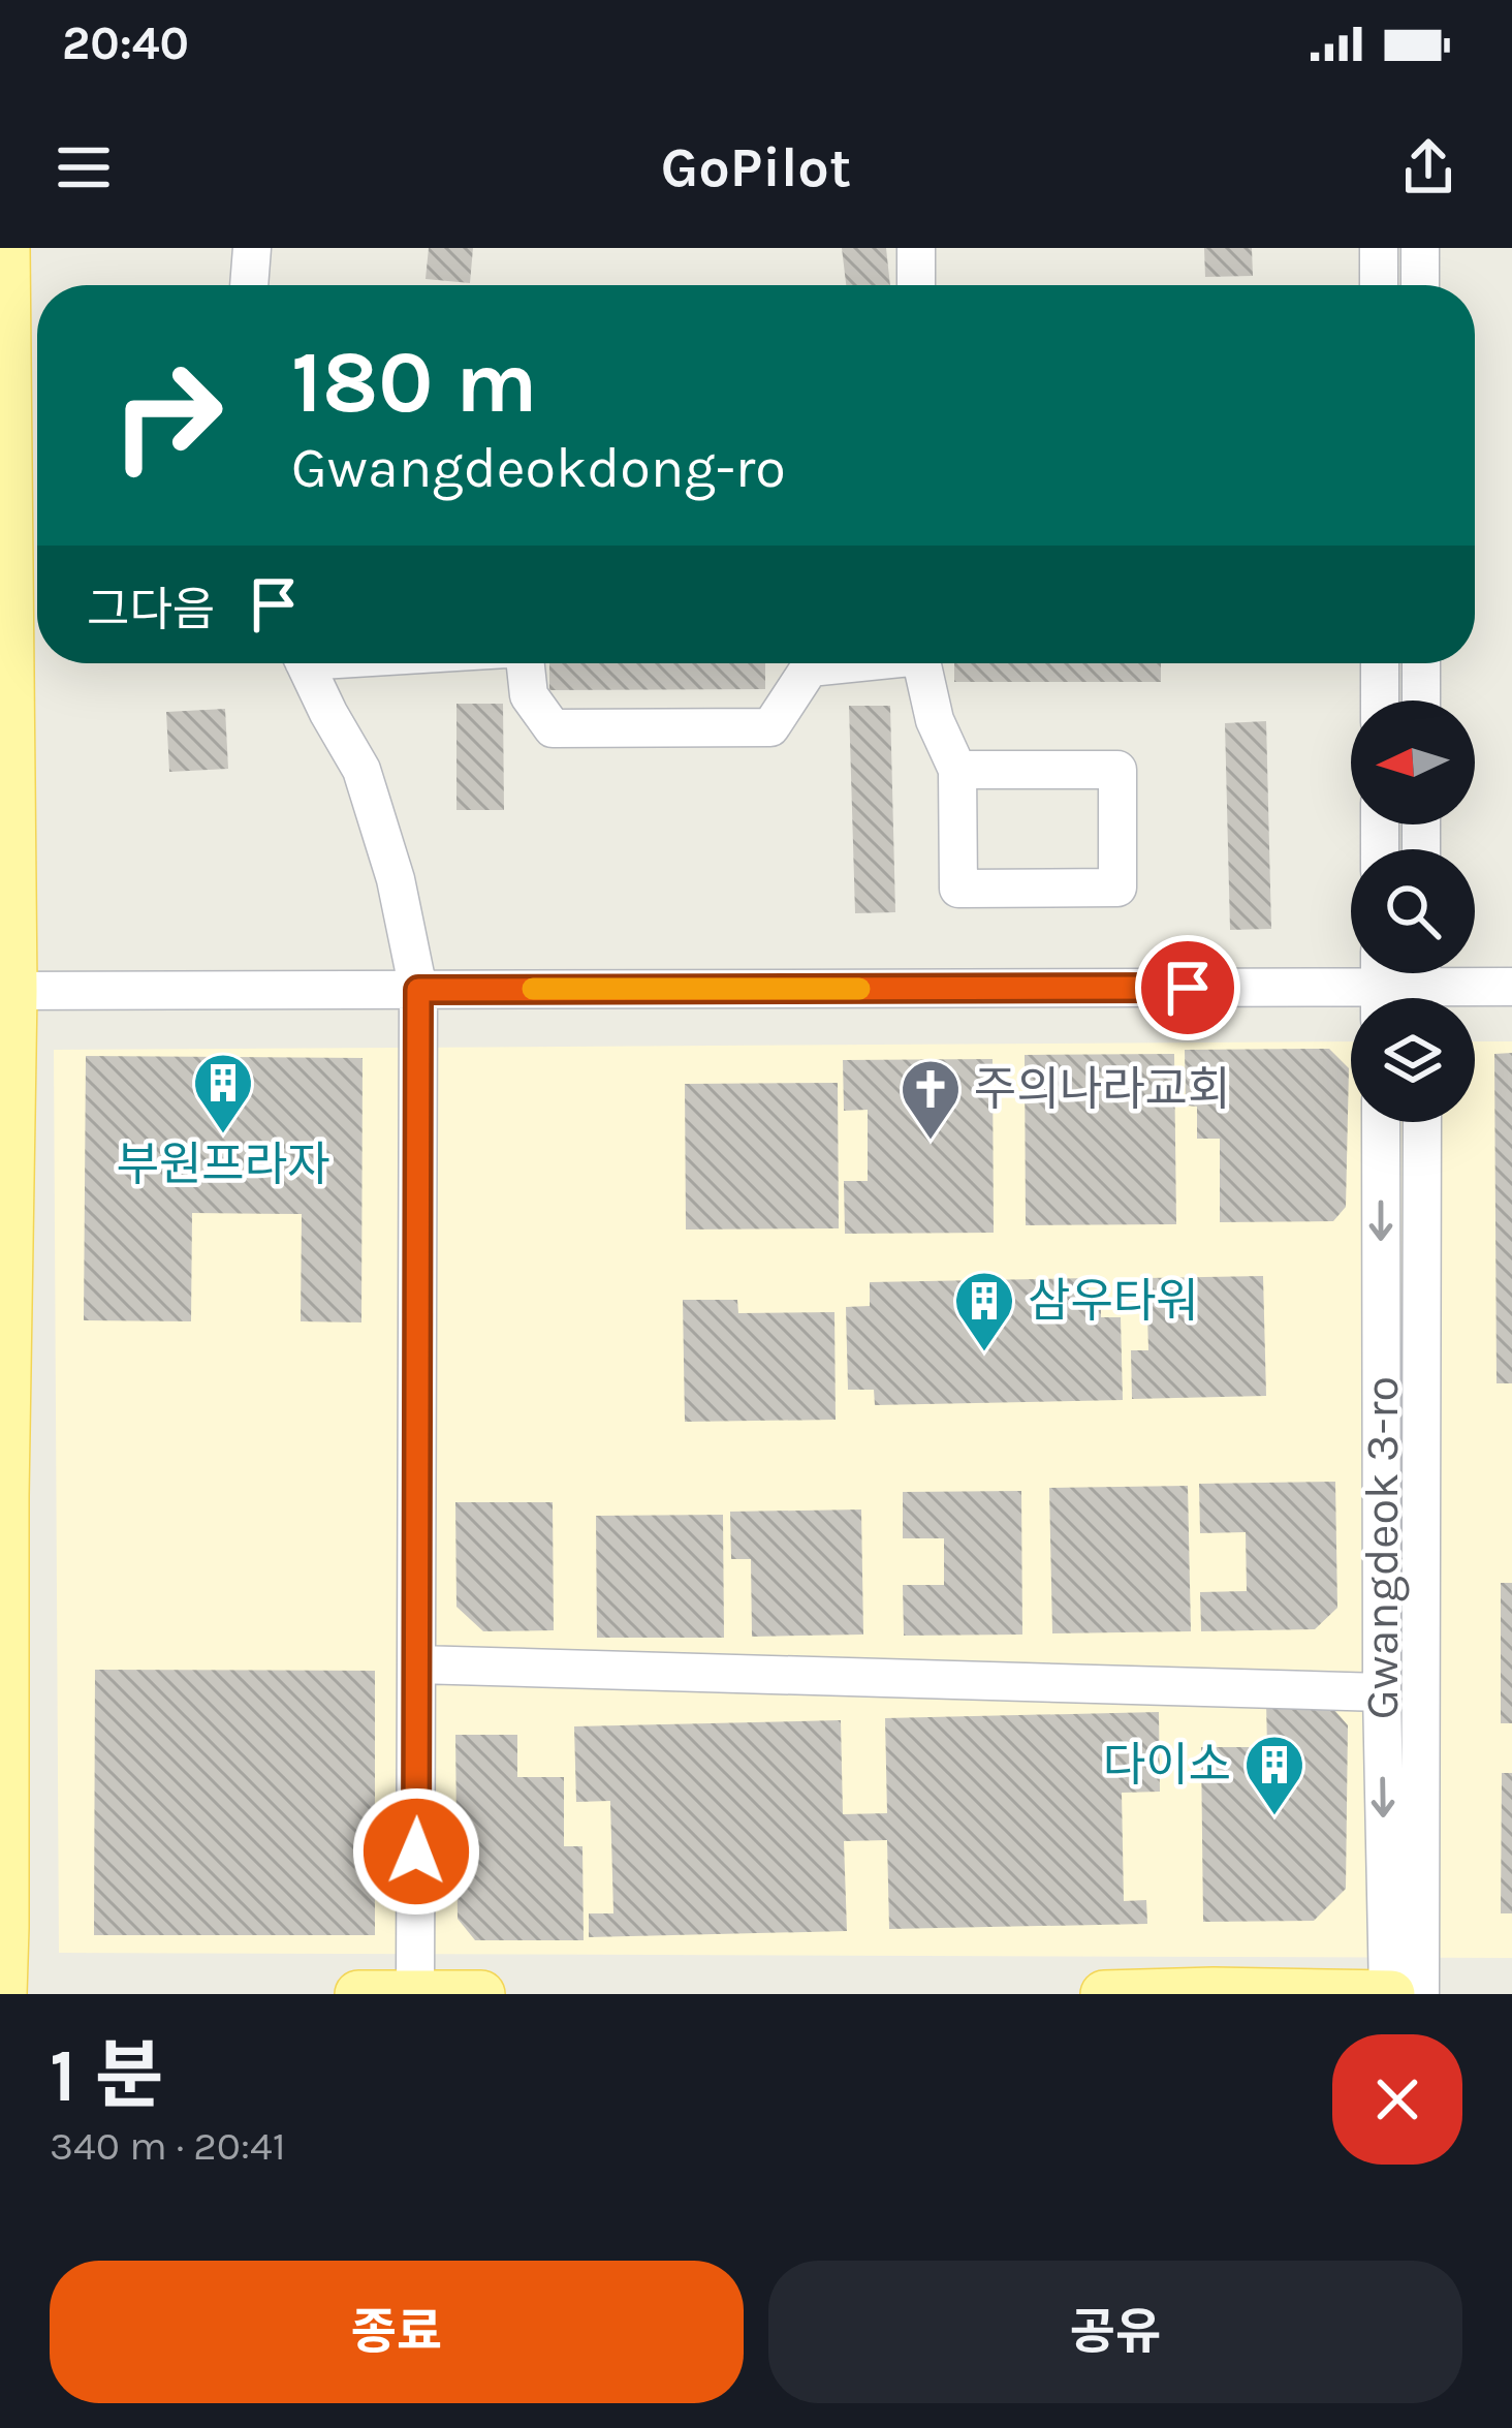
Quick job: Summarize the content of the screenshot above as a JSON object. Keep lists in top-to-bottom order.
{
  "streets": {
    "street": ["Gwangdeok 3-ro"]
  },
  "places": {
    "building": ["부원프라자", "삼우타워", "다이소"],
    "church": ["주의나라교회"]
  },
  "north": "left",
  "page": {
    "status": "20:40",
    "header": "GoPilot",
    "turn": ["180 m", "Gwangdeokdong-ro"],
    "then": "그다음",
    "heading": ["1 분", "340 m · 20:41"],
    "buttons": ["종료", "공유"]
  }
}
